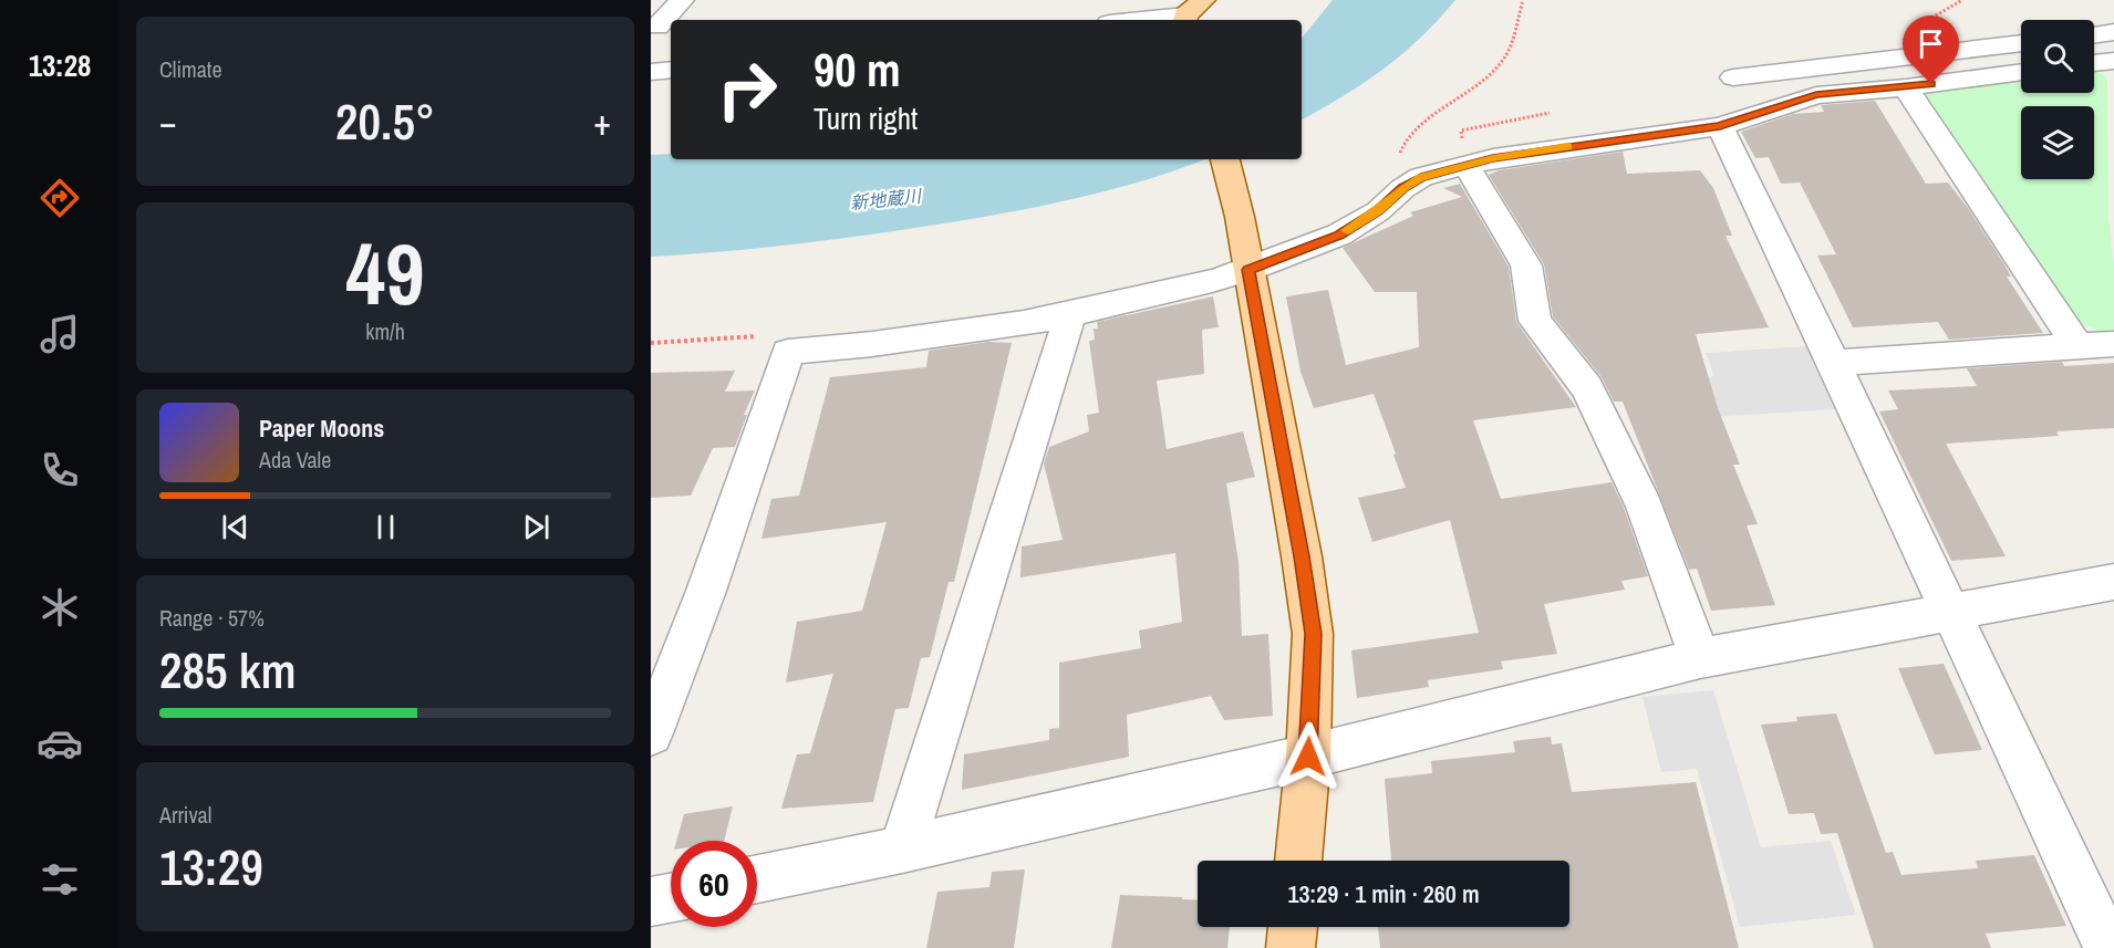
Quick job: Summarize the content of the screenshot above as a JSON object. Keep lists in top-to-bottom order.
{
  "water": ["新地蔵川"],
  "page": {
    "tabs": "13:28",
    "tile": [
      "Climate",
      ["49", "km/h"],
      ["Range · 57%", "285 km"],
      ["Arrival", "13:29"]
    ],
    "turn": ["90 m", "Turn right"],
    "heat": ["−", "20.5°", "+"],
    "song": ["Paper Moons", "Ada Vale"],
    "limit": "60",
    "trip": "13:29 · 1 min · 260 m"
  }
}
